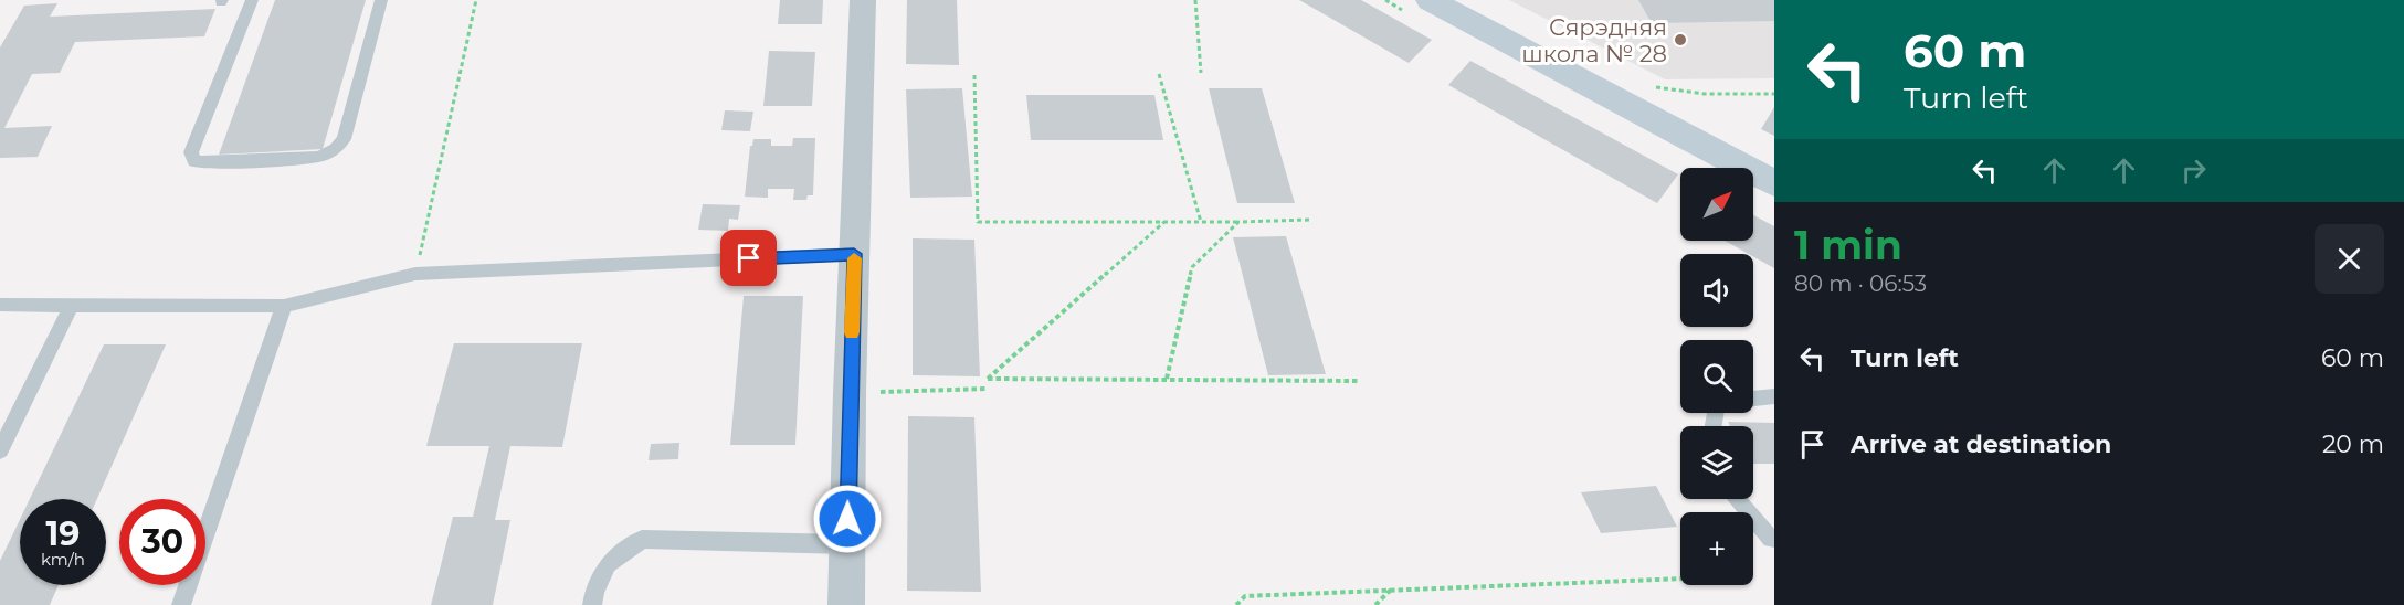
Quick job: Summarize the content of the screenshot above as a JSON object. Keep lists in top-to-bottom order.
{
  "places": ["Сярэдняя школа № 28"],
  "north": "top right",
  "page": {
    "turn": ["60 m", "Turn left"],
    "map_buttons": "+",
    "heading": ["1 min", "80 m · 06:53"],
    "list": [
      {
        "name": "Turn left",
        "value": "60 m"
      },
      {
        "name": "Arrive at destination",
        "value": "20 m"
      }
    ],
    "speed": "19 km/h",
    "limit": "30"
  }
}
